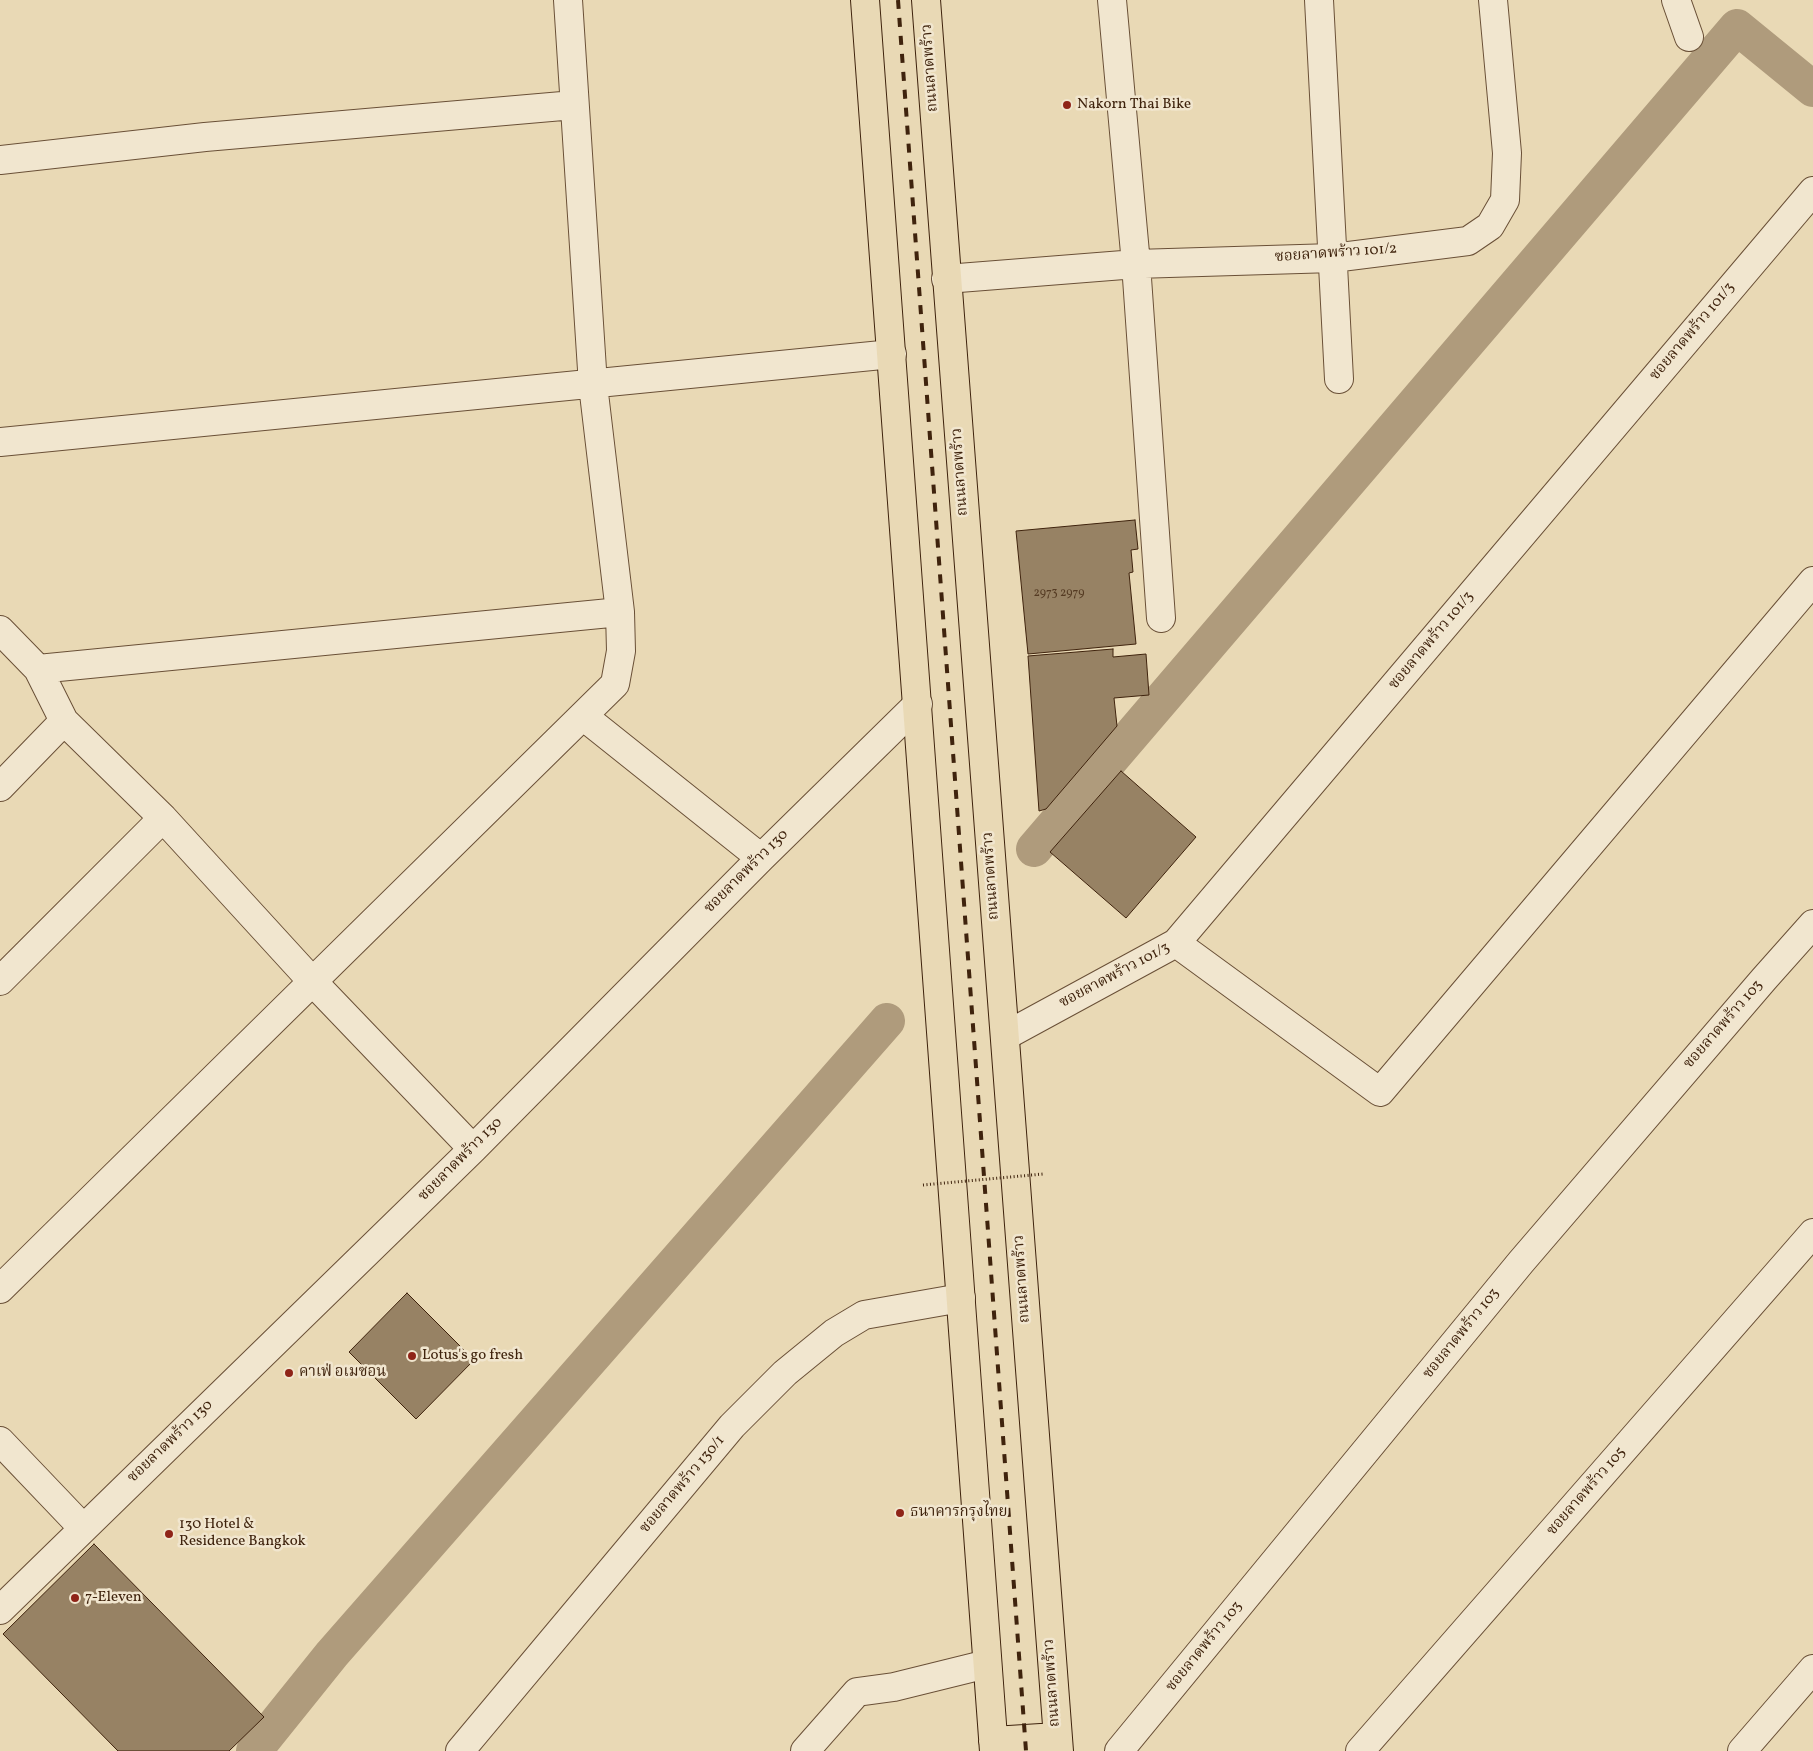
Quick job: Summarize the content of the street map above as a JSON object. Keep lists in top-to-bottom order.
{
  "streets": {
    "main road": ["ถนนลาดพร้าว"],
    "street": [
      "ซอยลาดพร้าว 101/2",
      "ซอยลาดพร้าว 101/3",
      "ซอยลาดพร้าว 130",
      "ซอยลาดพร้าว 103",
      "ซอยลาดพร้าว 130/1",
      "ซอยลาดพร้าว 105"
    ]
  },
  "crossings": [
    ["ถนนลาดพร้าว", "ซอยลาดพร้าว 101/2"],
    ["ถนนลาดพร้าว", "ซอยลาดพร้าว 101/3"]
  ],
  "places": [
    "Nakorn Thai Bike",
    "Lotus's go fresh",
    "คาเฟ่ อเมซอน",
    "ธนาคารกรุงไทย",
    "130 Hotel & Residence Bangkok",
    "7-Eleven"
  ],
  "house_numbers": ["2973 2979"]
}
